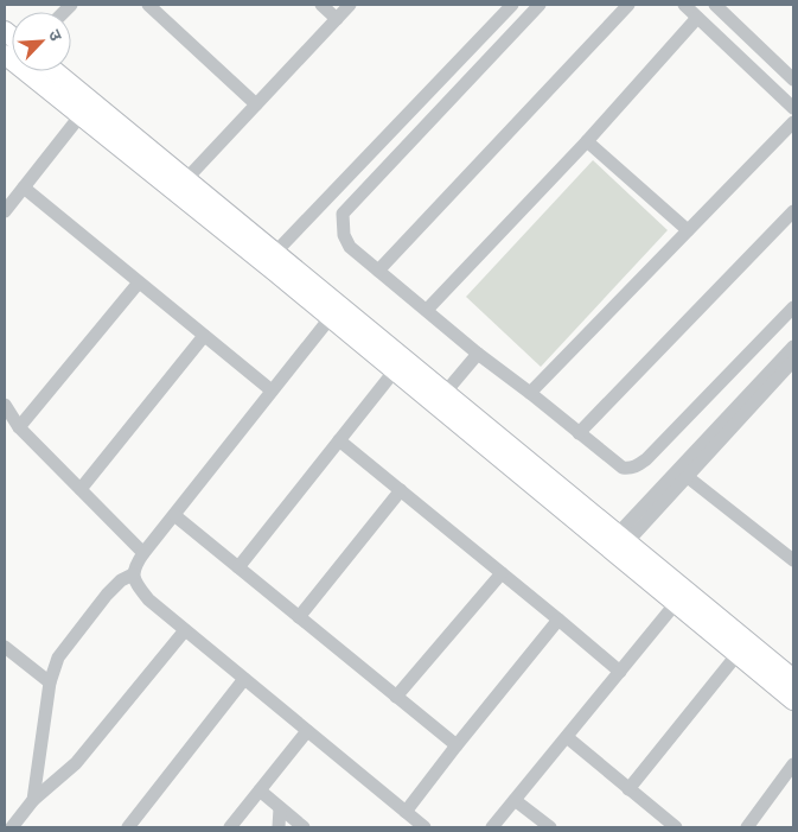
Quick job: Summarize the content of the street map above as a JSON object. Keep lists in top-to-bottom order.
{
  "north": "top right"
}
